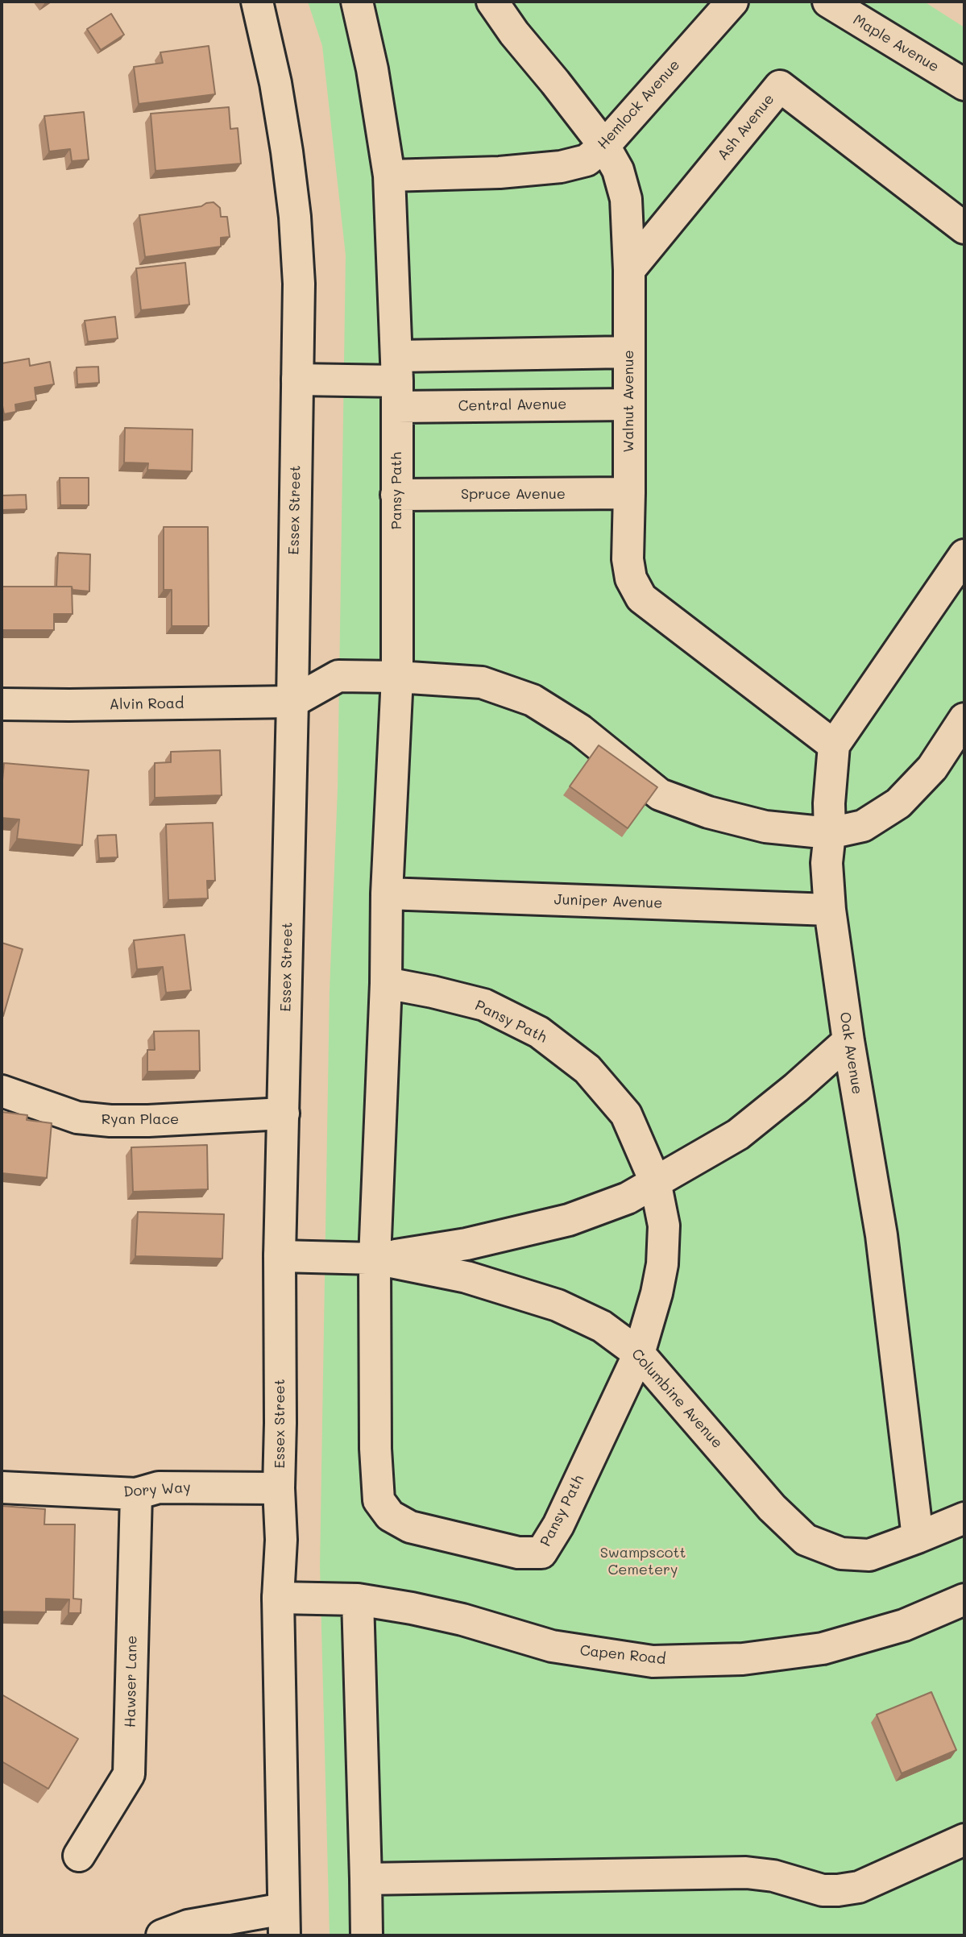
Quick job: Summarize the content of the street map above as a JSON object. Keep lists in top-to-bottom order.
{
  "streets": {
    "street": [
      "Maple Avenue",
      "Hemlock Avenue",
      "Ash Avenue",
      "Walnut Avenue",
      "Central Avenue",
      "Pansy Path",
      "Spruce Avenue",
      "Essex Street",
      "Alvin Road",
      "Juniper Avenue",
      "Oak Avenue",
      "Ryan Place",
      "Columbine Avenue",
      "Dory Way",
      "Capen Road",
      "Hawser Lane"
    ]
  },
  "crossings": [
    ["Hemlock Avenue", "Walnut Avenue"],
    ["Hemlock Avenue", "Pansy Path"],
    ["Ash Avenue", "Walnut Avenue"],
    ["Walnut Avenue", "Central Avenue"],
    ["Walnut Avenue", "Spruce Avenue"],
    ["Walnut Avenue", "Oak Avenue"],
    ["Central Avenue", "Pansy Path"],
    ["Central Avenue", "Essex Street"],
    ["Pansy Path", "Spruce Avenue"],
    ["Pansy Path", "Juniper Avenue"],
    ["Pansy Path", "Columbine Avenue"],
    ["Essex Street", "Alvin Road"],
    ["Essex Street", "Ryan Place"],
    ["Essex Street", "Columbine Avenue"],
    ["Essex Street", "Dory Way"],
    ["Essex Street", "Capen Road"],
    ["Juniper Avenue", "Oak Avenue"],
    ["Oak Avenue", "Columbine Avenue"],
    ["Dory Way", "Hawser Lane"]
  ],
  "parks": ["Swampscott Cemetery"]
}
